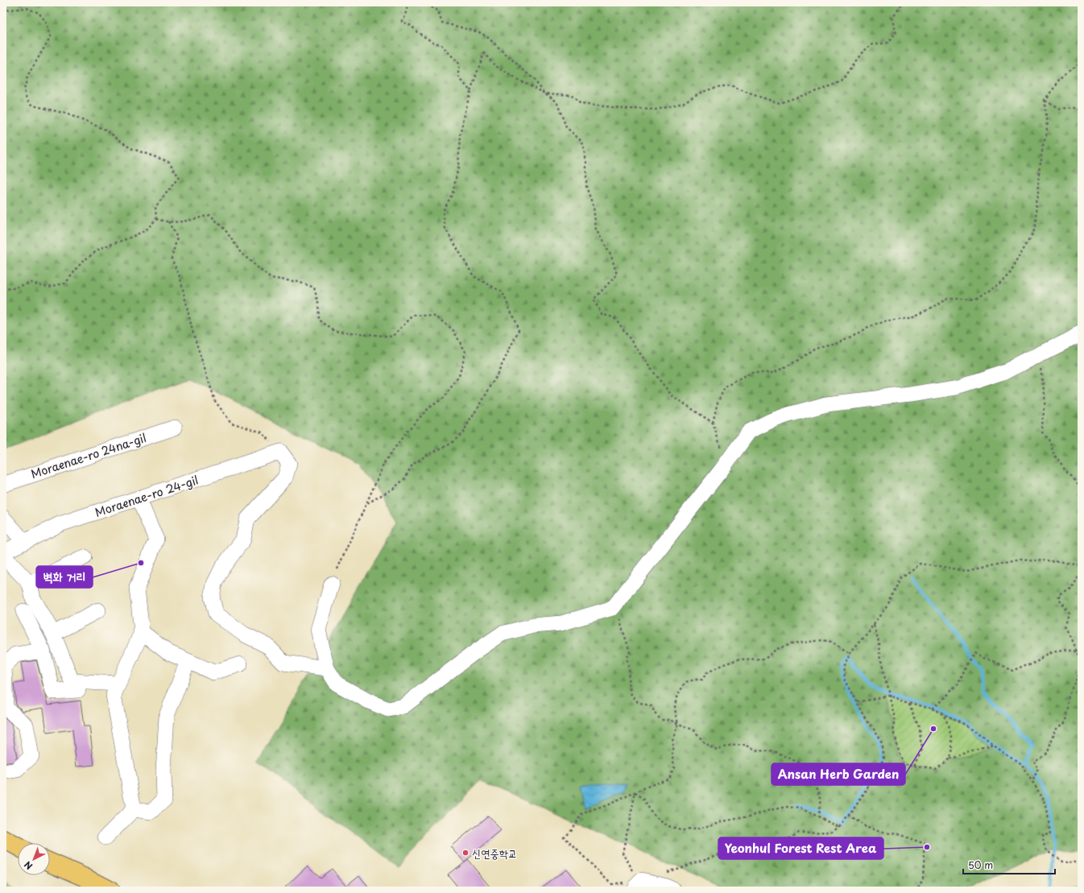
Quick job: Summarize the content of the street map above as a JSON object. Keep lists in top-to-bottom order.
{
  "streets": {
    "street": ["Moraenae-ro 24na-gil", "Moraenae-ro 24-gil"]
  },
  "places": [
    "벽화 거리",
    "Ansan Herb Garden",
    "Yeonhul Forest Rest Area",
    "신연중학교"
  ],
  "scale_bar": "50 m",
  "north": "bottom left"
}
